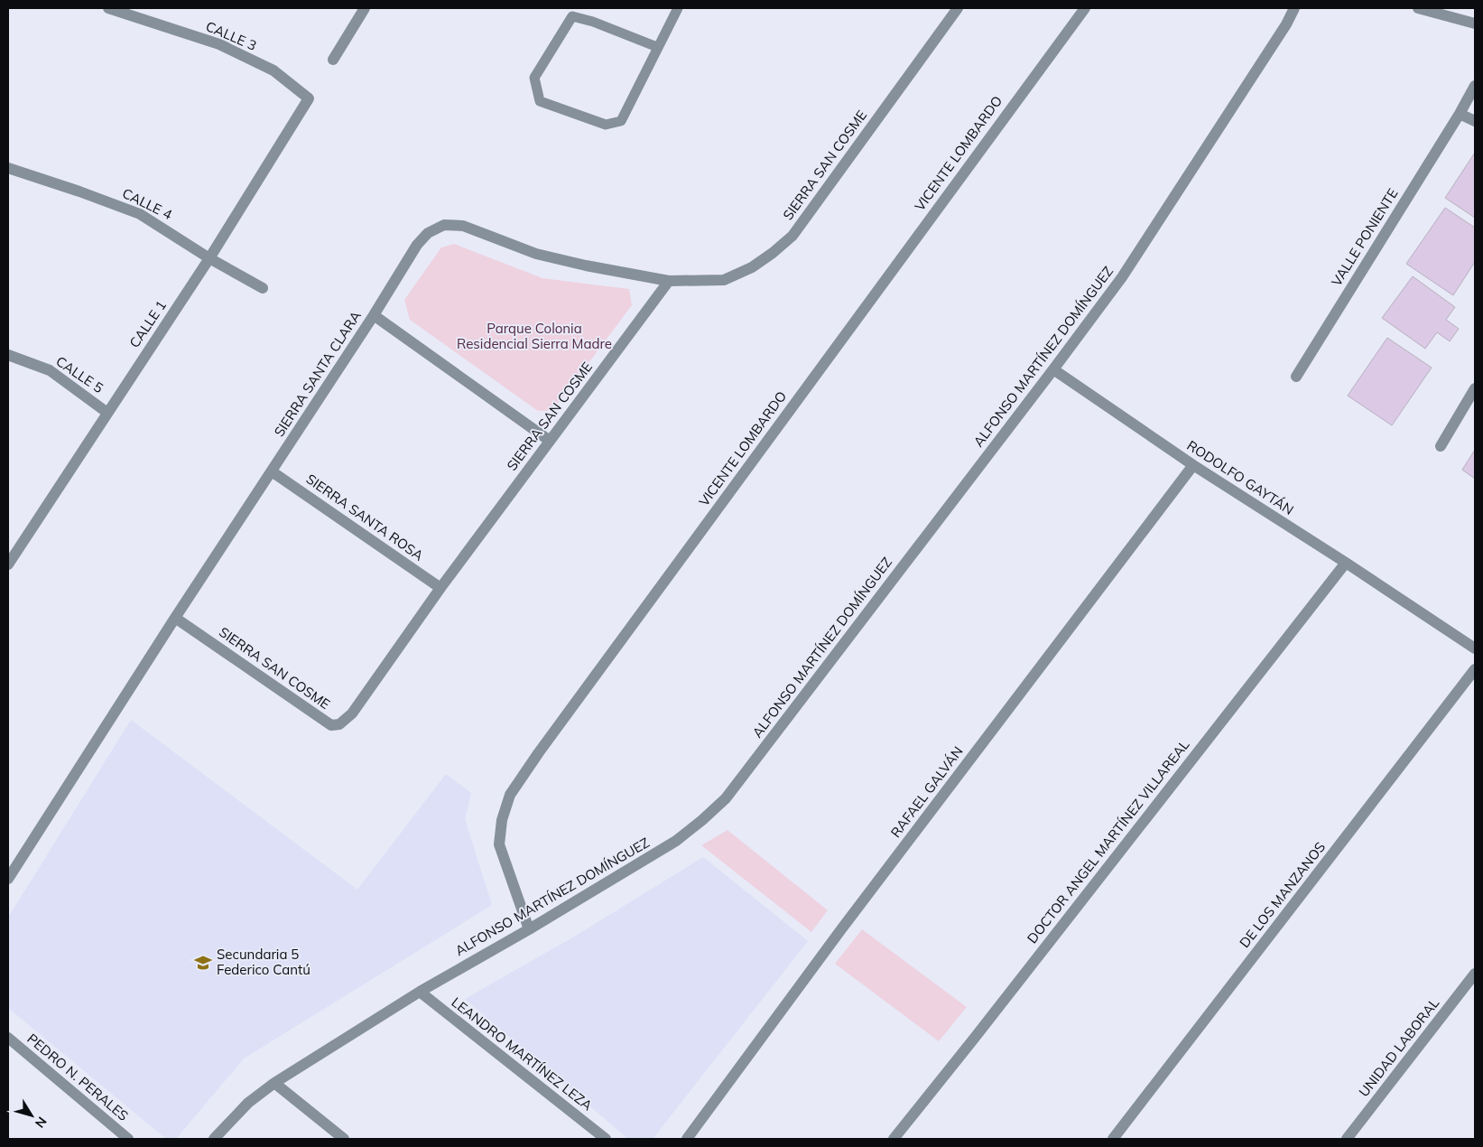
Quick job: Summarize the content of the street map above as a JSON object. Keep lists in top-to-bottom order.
{
  "streets": {
    "street": [
      "CALLE 3",
      "VICENTE LOMBARDO",
      "SIERRA SAN COSME",
      "CALLE 4",
      "VALLE PONIENTE",
      "CALLE 1",
      "ALFONSO MARTÍNEZ DOMÍNGUEZ",
      "SIERRA SANTA CLARA",
      "CALLE 5",
      "RODOLFO GAYTÁN",
      "SIERRA SANTA ROSA",
      "RAFAEL GALVÁN",
      "DOCTOR ANGEL MARTÍNEZ VILLAREAL",
      "DE LOS MANZANOS",
      "UNIDAD LABORAL",
      "LEANDRO MARTÍNEZ LEZA",
      "PEDRO N. PERALES"
    ]
  },
  "crossings": [
    ["CALLE 3", "CALLE 1"],
    ["VICENTE LOMBARDO", "ALFONSO MARTÍNEZ DOMÍNGUEZ"],
    ["SIERRA SAN COSME", "SIERRA SANTA CLARA"],
    ["SIERRA SAN COSME", "SIERRA SANTA ROSA"],
    ["CALLE 4", "CALLE 1"],
    ["CALLE 1", "CALLE 5"],
    ["ALFONSO MARTÍNEZ DOMÍNGUEZ", "RODOLFO GAYTÁN"],
    ["ALFONSO MARTÍNEZ DOMÍNGUEZ", "LEANDRO MARTÍNEZ LEZA"],
    ["SIERRA SANTA CLARA", "SIERRA SANTA ROSA"],
    ["RODOLFO GAYTÁN", "RAFAEL GALVÁN"],
    ["RODOLFO GAYTÁN", "DOCTOR ANGEL MARTÍNEZ VILLAREAL"]
  ],
  "parks": ["Parque Colonia Residencial Sierra Madre"],
  "places": {
    "school or university": ["Secundaria 5 Federico Cantú"]
  },
  "north": "bottom right"
}
